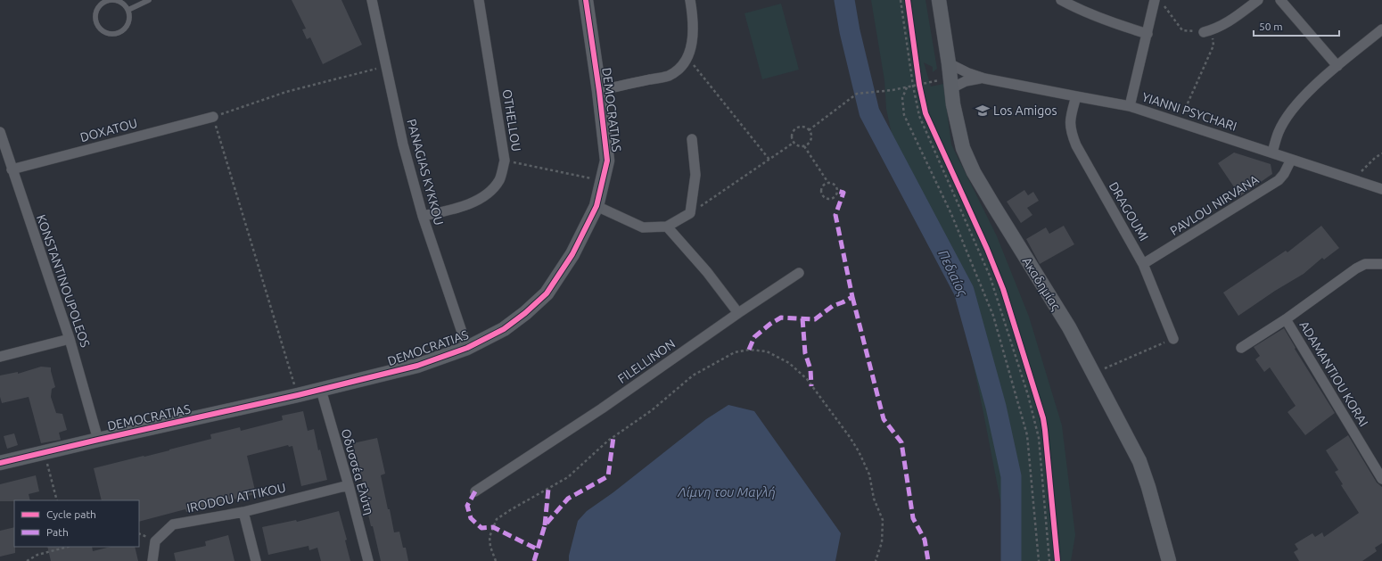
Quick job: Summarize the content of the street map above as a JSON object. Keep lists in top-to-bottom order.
{
  "streets": {
    "street": [
      "DEMOCRATIAS",
      "YIANNI PSYCHARI",
      "OTHELLOU",
      "DOXATOU",
      "PANAGIAS KYKKOU",
      "PAVLOU NIRVANA",
      "DRAGOUMI",
      "KONSTANTINOUPOLEOS",
      "Ακαδημίας",
      "FILELLINON",
      "ADAMANTIOU KORAI",
      "Οδυσσέα Ελύτη",
      "IRODOU ATTIKOU"
    ]
  },
  "crossings": [
    ["DEMOCRATIAS", "PANAGIAS KYKKOU"],
    ["DEMOCRATIAS", "KONSTANTINOUPOLEOS"],
    ["DEMOCRATIAS", "Οδυσσέα Ελύτη"],
    ["YIANNI PSYCHARI", "PAVLOU NIRVANA"],
    ["YIANNI PSYCHARI", "DRAGOUMI"],
    ["YIANNI PSYCHARI", "Ακαδημίας"],
    ["OTHELLOU", "PANAGIAS KYKKOU"],
    ["DOXATOU", "KONSTANTINOUPOLEOS"],
    ["PAVLOU NIRVANA", "DRAGOUMI"],
    ["Οδυσσέα Ελύτη", "IRODOU ATTIKOU"]
  ],
  "water": ["Πεδιαίος", "Λίμνη του Μαγλή"],
  "places": {
    "school or university": ["Los Amigos"]
  },
  "legend": ["Cycle path", "Path"],
  "scale_bar": "50 m"
}
